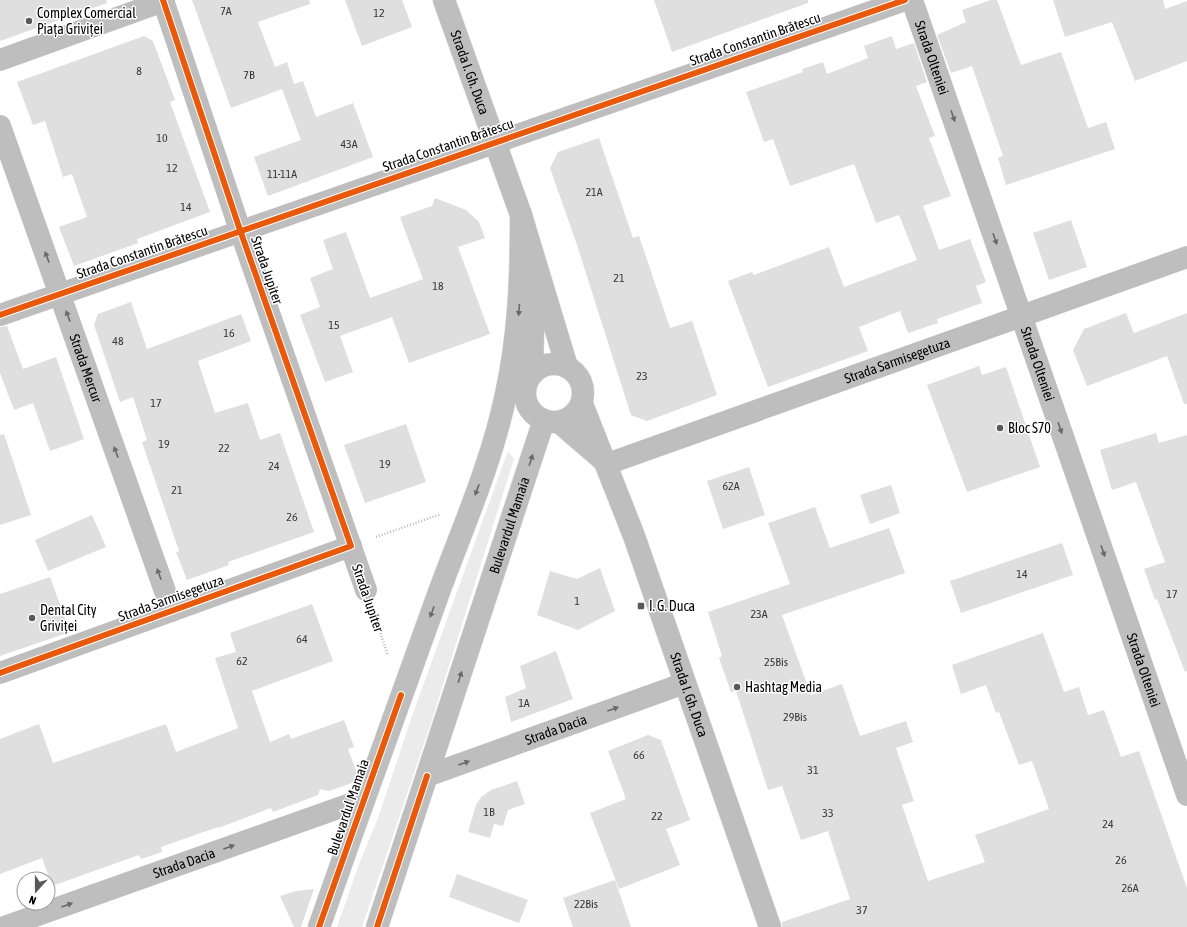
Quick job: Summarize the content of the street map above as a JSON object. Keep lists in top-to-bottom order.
{
  "streets": {
    "street": [
      "Strada Constantin Brătescu",
      "Strada Olteniei",
      "Strada I. Gh. Duca",
      "Strada Jupiter",
      "Strada Sarmisegetuza",
      "Strada Mercur",
      "Bulevardul Mamaia",
      "Strada Dacia"
    ]
  },
  "crossings": [
    ["Strada Constantin Brătescu", "Strada I. Gh. Duca"],
    ["Strada Constantin Brătescu", "Strada Jupiter"],
    ["Strada Constantin Brătescu", "Strada Mercur"],
    ["Strada Olteniei", "Strada Sarmisegetuza"],
    ["Strada I. Gh. Duca", "Strada Sarmisegetuza"],
    ["Strada I. Gh. Duca", "Bulevardul Mamaia"],
    ["Strada I. Gh. Duca", "Strada Dacia"],
    ["Strada Jupiter", "Strada Sarmisegetuza"],
    ["Strada Sarmisegetuza", "Strada Mercur"],
    ["Bulevardul Mamaia", "Strada Dacia"]
  ],
  "one_way": ["Strada Olteniei", "Strada Mercur", "Strada Dacia"],
  "places": {
    "other": [
      "Complex Comercial Piața Griviței",
      "Bloc S70",
      "Dental City Griviței",
      "Hashtag Media"
    ],
    "transit": ["I. G. Duca"]
  },
  "house_numbers": [
    "7A",
    "12",
    "8",
    "7B",
    "10",
    "43A",
    "12",
    "11-11A",
    "21A",
    "14",
    "21",
    "18",
    "15",
    "16",
    "48",
    "23",
    "17",
    "19",
    "22",
    "19",
    "24",
    "62A",
    "21",
    "26",
    "14",
    "17",
    "1",
    "23A",
    "64",
    "62",
    "25Bis",
    "1A",
    "29Bis",
    "66",
    "31",
    "1B",
    "33",
    "22",
    "24",
    "26",
    "26A",
    "22Bis",
    "37"
  ],
  "north": "bottom"
}
